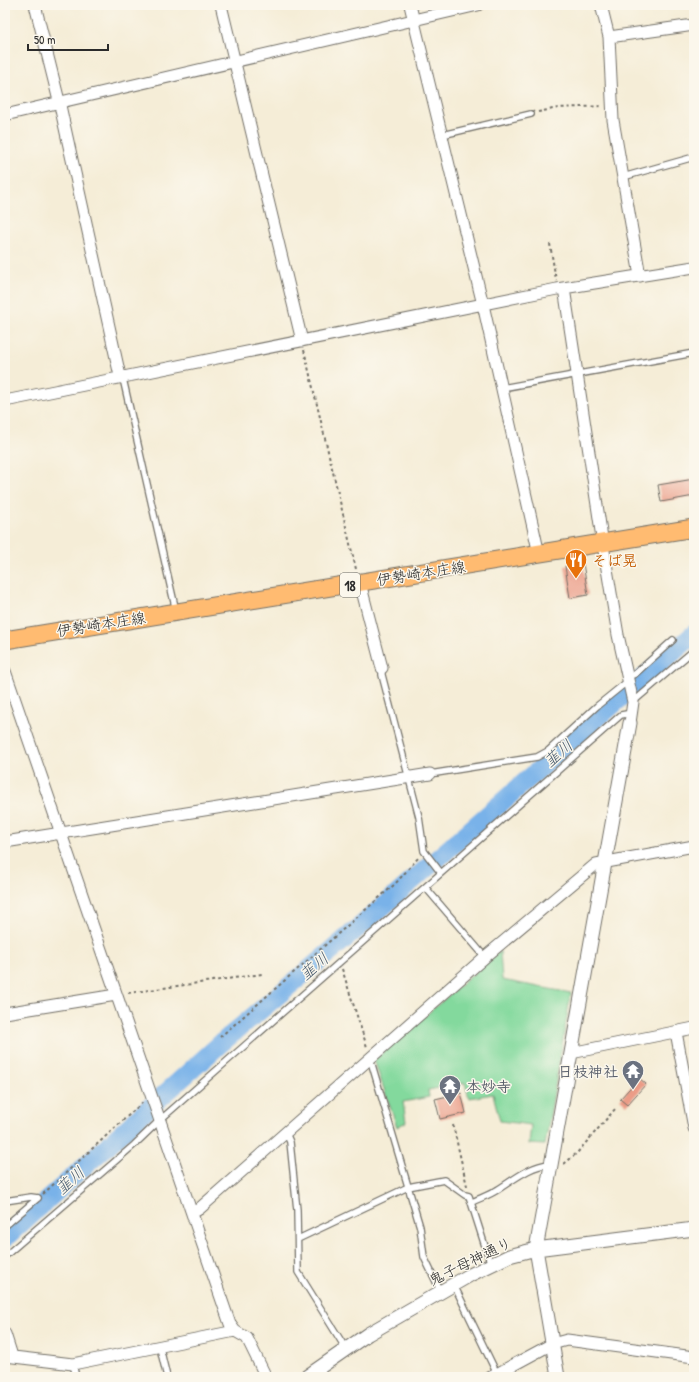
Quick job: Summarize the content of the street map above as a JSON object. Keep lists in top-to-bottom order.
{
  "streets": {
    "main road": ["伊勢崎本庄線", "18"],
    "street": ["鬼子母神通り"]
  },
  "water": ["韮川"],
  "places": {
    "restaurant": ["そば晃"],
    "temple": ["日枝神社", "本妙寺"]
  },
  "scale_bar": "50 m"
}
